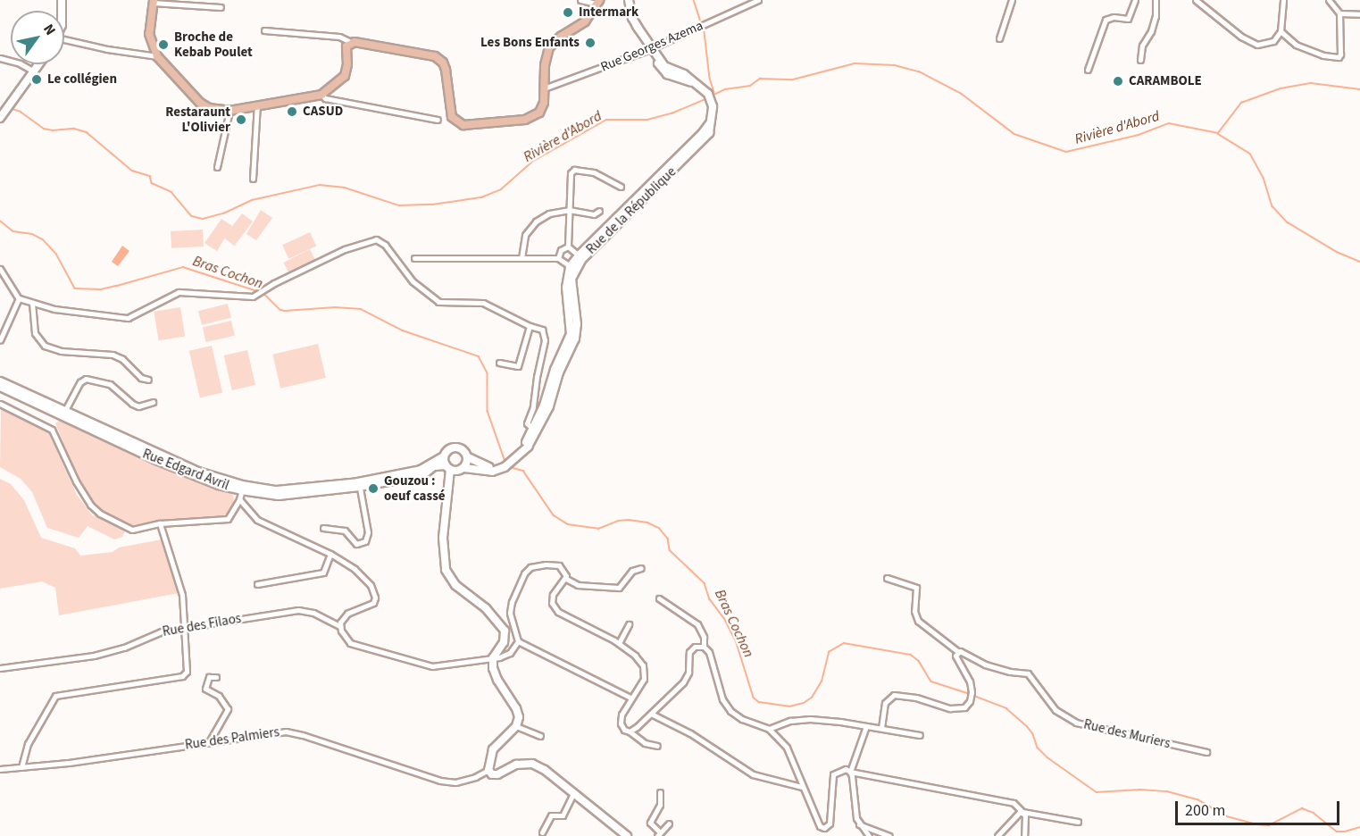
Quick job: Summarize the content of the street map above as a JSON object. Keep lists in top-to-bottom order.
{
  "streets": {
    "street": [
      "Rue Georges Azema",
      "Rue de la République",
      "Rue Edgard Avril",
      "Rue des Filaos",
      "Rue des Muriers",
      "Rue des Palmiers"
    ]
  },
  "crossings": [
    ["Rue Georges Azema", "Rue de la République"]
  ],
  "water": ["Rivière d'Abord", "Bras Cochon"],
  "places": [
    "Intermark",
    "Les Bons Enfants",
    "Broche de Kebab Poulet",
    "Le collégien",
    "CARAMBOLE",
    "CASUD",
    "Restaraunt L'Olivier",
    "Gouzou : oeuf cassé"
  ],
  "scale_bar": "200 m",
  "north": "top right"
}
